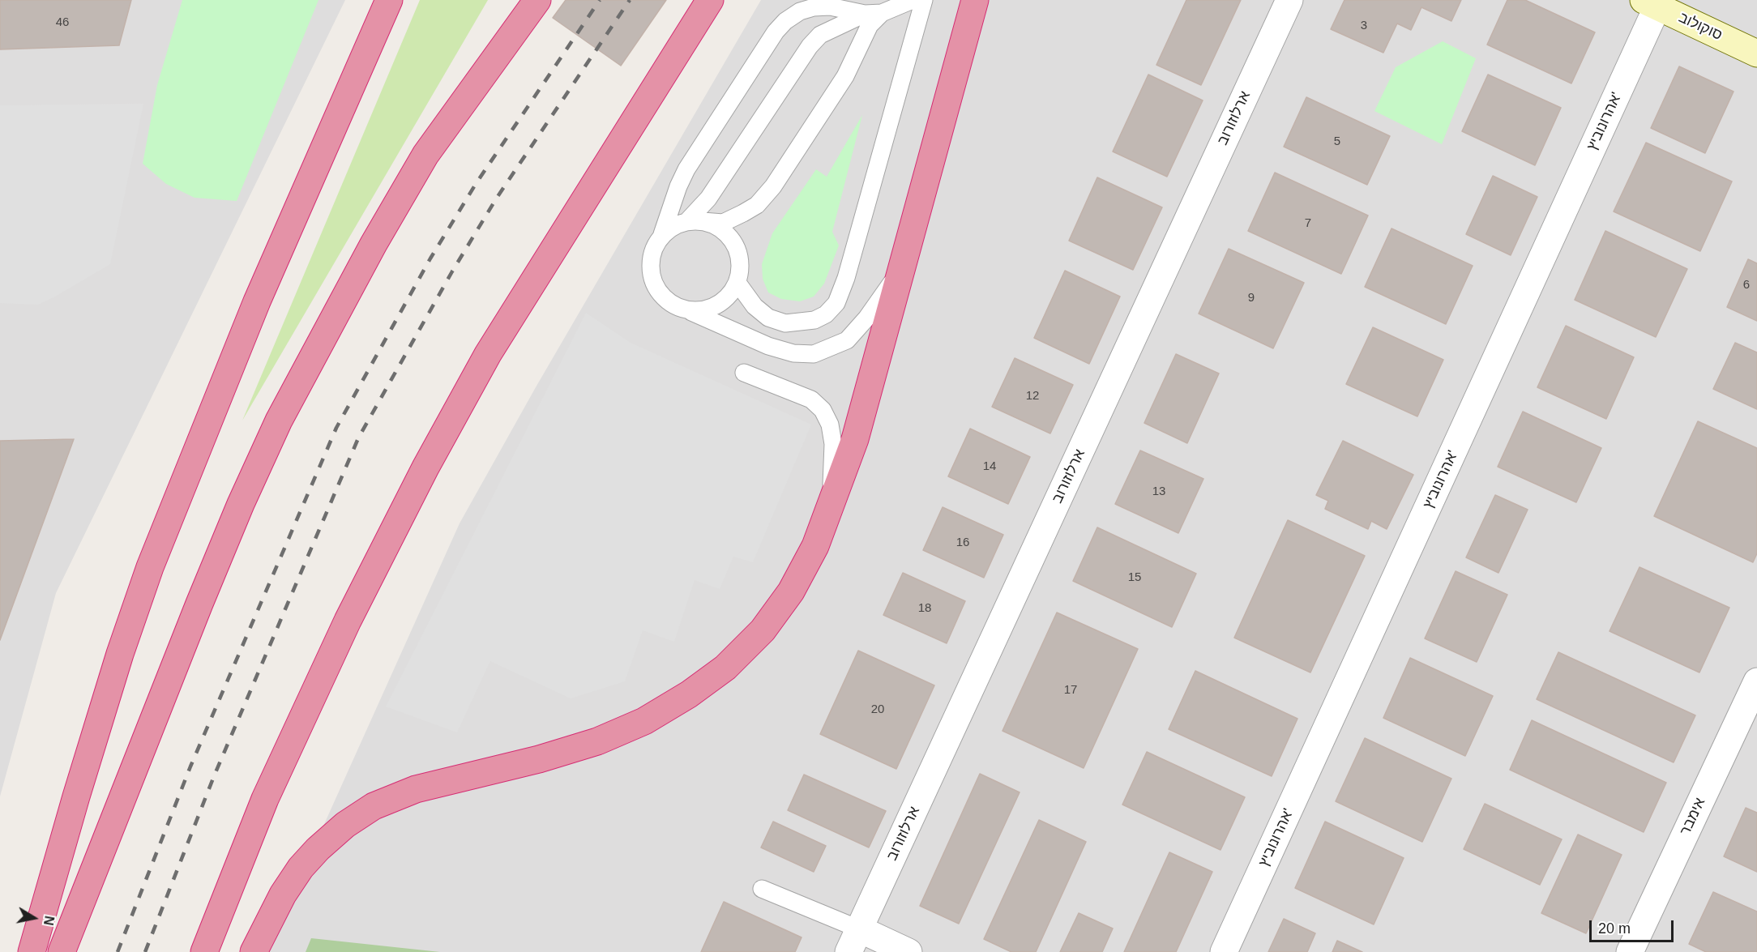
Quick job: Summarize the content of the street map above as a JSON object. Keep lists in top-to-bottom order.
{
  "streets": {
    "street": [
      "סוקולוב",
      "ארלוזורוב",
      "אהרונוביץ'",
      "אימבר"
    ]
  },
  "crossings": [
    ["סוקולוב", "אהרונוביץ'"]
  ],
  "house_numbers": [
    "46",
    "3",
    "5",
    "7",
    "6",
    "9",
    "12",
    "14",
    "13",
    "16",
    "15",
    "18",
    "17",
    "20"
  ],
  "scale_bar": "20 m",
  "north": "right"
}
